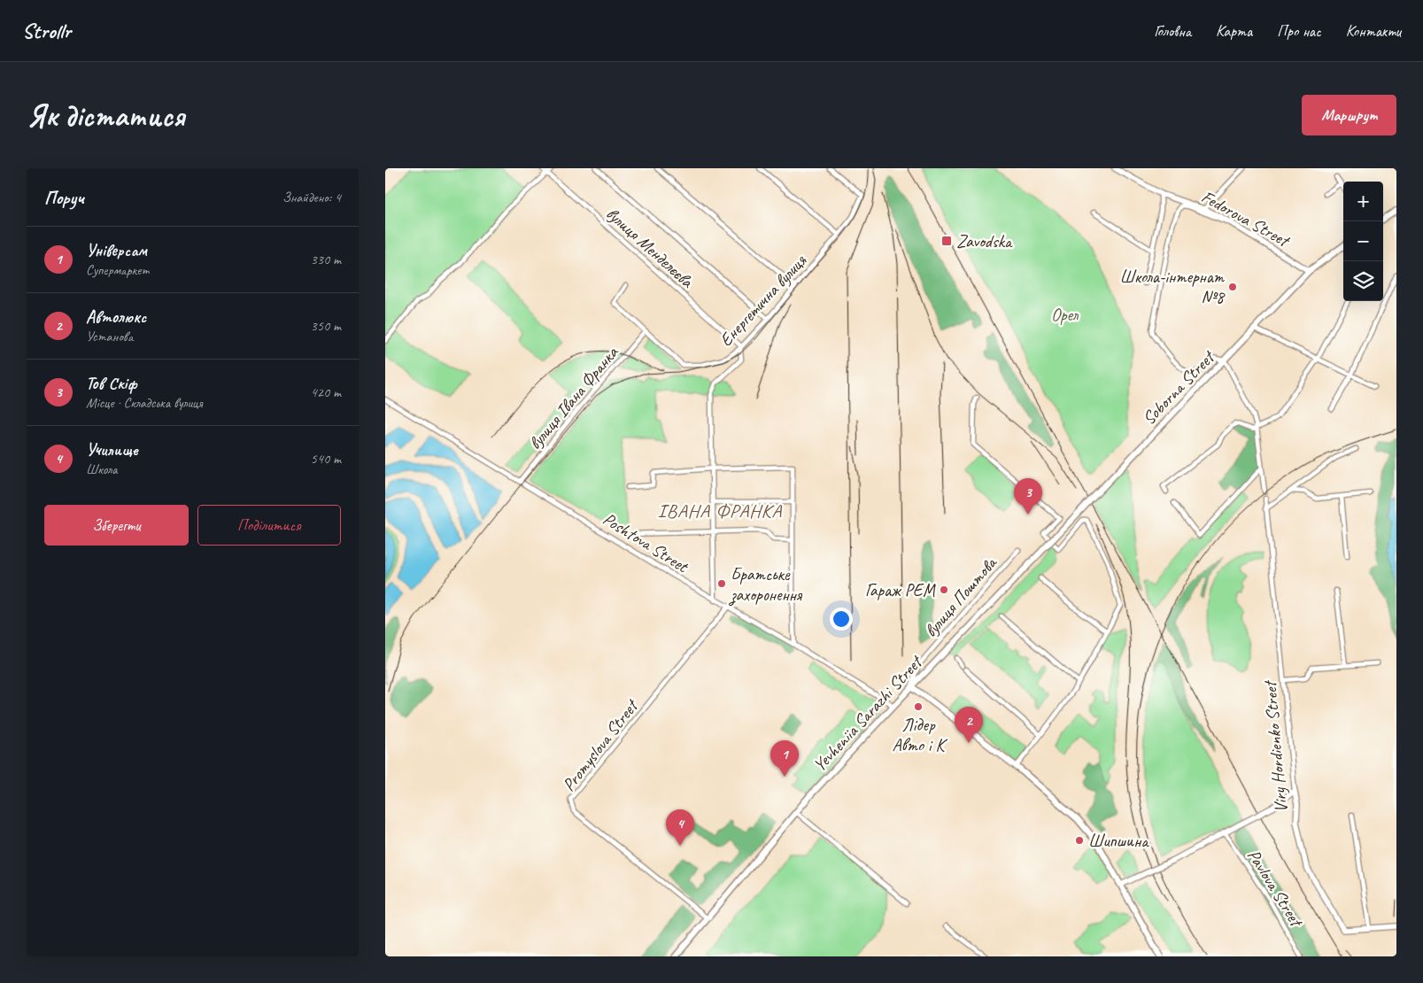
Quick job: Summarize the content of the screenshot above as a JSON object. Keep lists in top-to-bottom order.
{
  "streets": {
    "main road": ["Soborna Street", "Yevheniia Sarazhi Street"],
    "street": [
      "Fedorova Street",
      "вулиця Менделєєва",
      "Енергетична вулиця",
      "вулиця Івана Франка",
      "Poshtova Street",
      "вулиця Поштова",
      "Promyslova Street",
      "Viry Hordienko Street",
      "Pavlova Street"
    ]
  },
  "crossings": [
    ["Fedorova Street", "Soborna Street"],
    ["вулиця Менделєєва", "Енергетична вулиця"],
    ["Енергетична вулиця", "вулиця Івана Франка"],
    ["Soborna Street", "Yevheniia Sarazhi Street"],
    ["вулиця Івана Франка", "Poshtova Street"],
    ["Poshtova Street", "Yevheniia Sarazhi Street"],
    ["Poshtova Street", "Promyslova Street"],
    ["вулиця Поштова", "Yevheniia Sarazhi Street"],
    ["Yevheniia Sarazhi Street", "Promyslova Street"]
  ],
  "districts": ["ІВАНА ФРАНКА"],
  "parks": ["Орел"],
  "places": {
    "transit": ["Zavodska"],
    "other": [
      "Школа-інтернат №8",
      "Братське захоронення",
      "Гараж РЕМ",
      "Лідер Авто і К",
      "Шипшина"
    ]
  },
  "page": {
    "header": "Strollr",
    "nav": [
      "Головна",
      "Карта",
      "Про нас",
      "Контакти"
    ],
    "buttons": [
      "Маршрут",
      ["Зберегти", "Поділитися"]
    ],
    "title": "Як дістатися",
    "heading": ["Поруч", "Знайдено: 4"],
    "map_buttons": ["+", "−"],
    "list": [
      {
        "mark": "1",
        "name": "Універсам",
        "note": "Супермаркет",
        "value": "330 m"
      },
      {
        "mark": "2",
        "name": "Автолюкс",
        "note": "Установа",
        "value": "350 m"
      },
      {
        "mark": "3",
        "name": "Тов Скіф",
        "note": "Місце · Складська вулиця",
        "value": "420 m"
      },
      {
        "mark": "4",
        "name": "Училище",
        "note": "Школа",
        "value": "540 m"
      }
    ],
    "pins": [
      "3",
      "2",
      "1",
      "4"
    ]
  }
}
